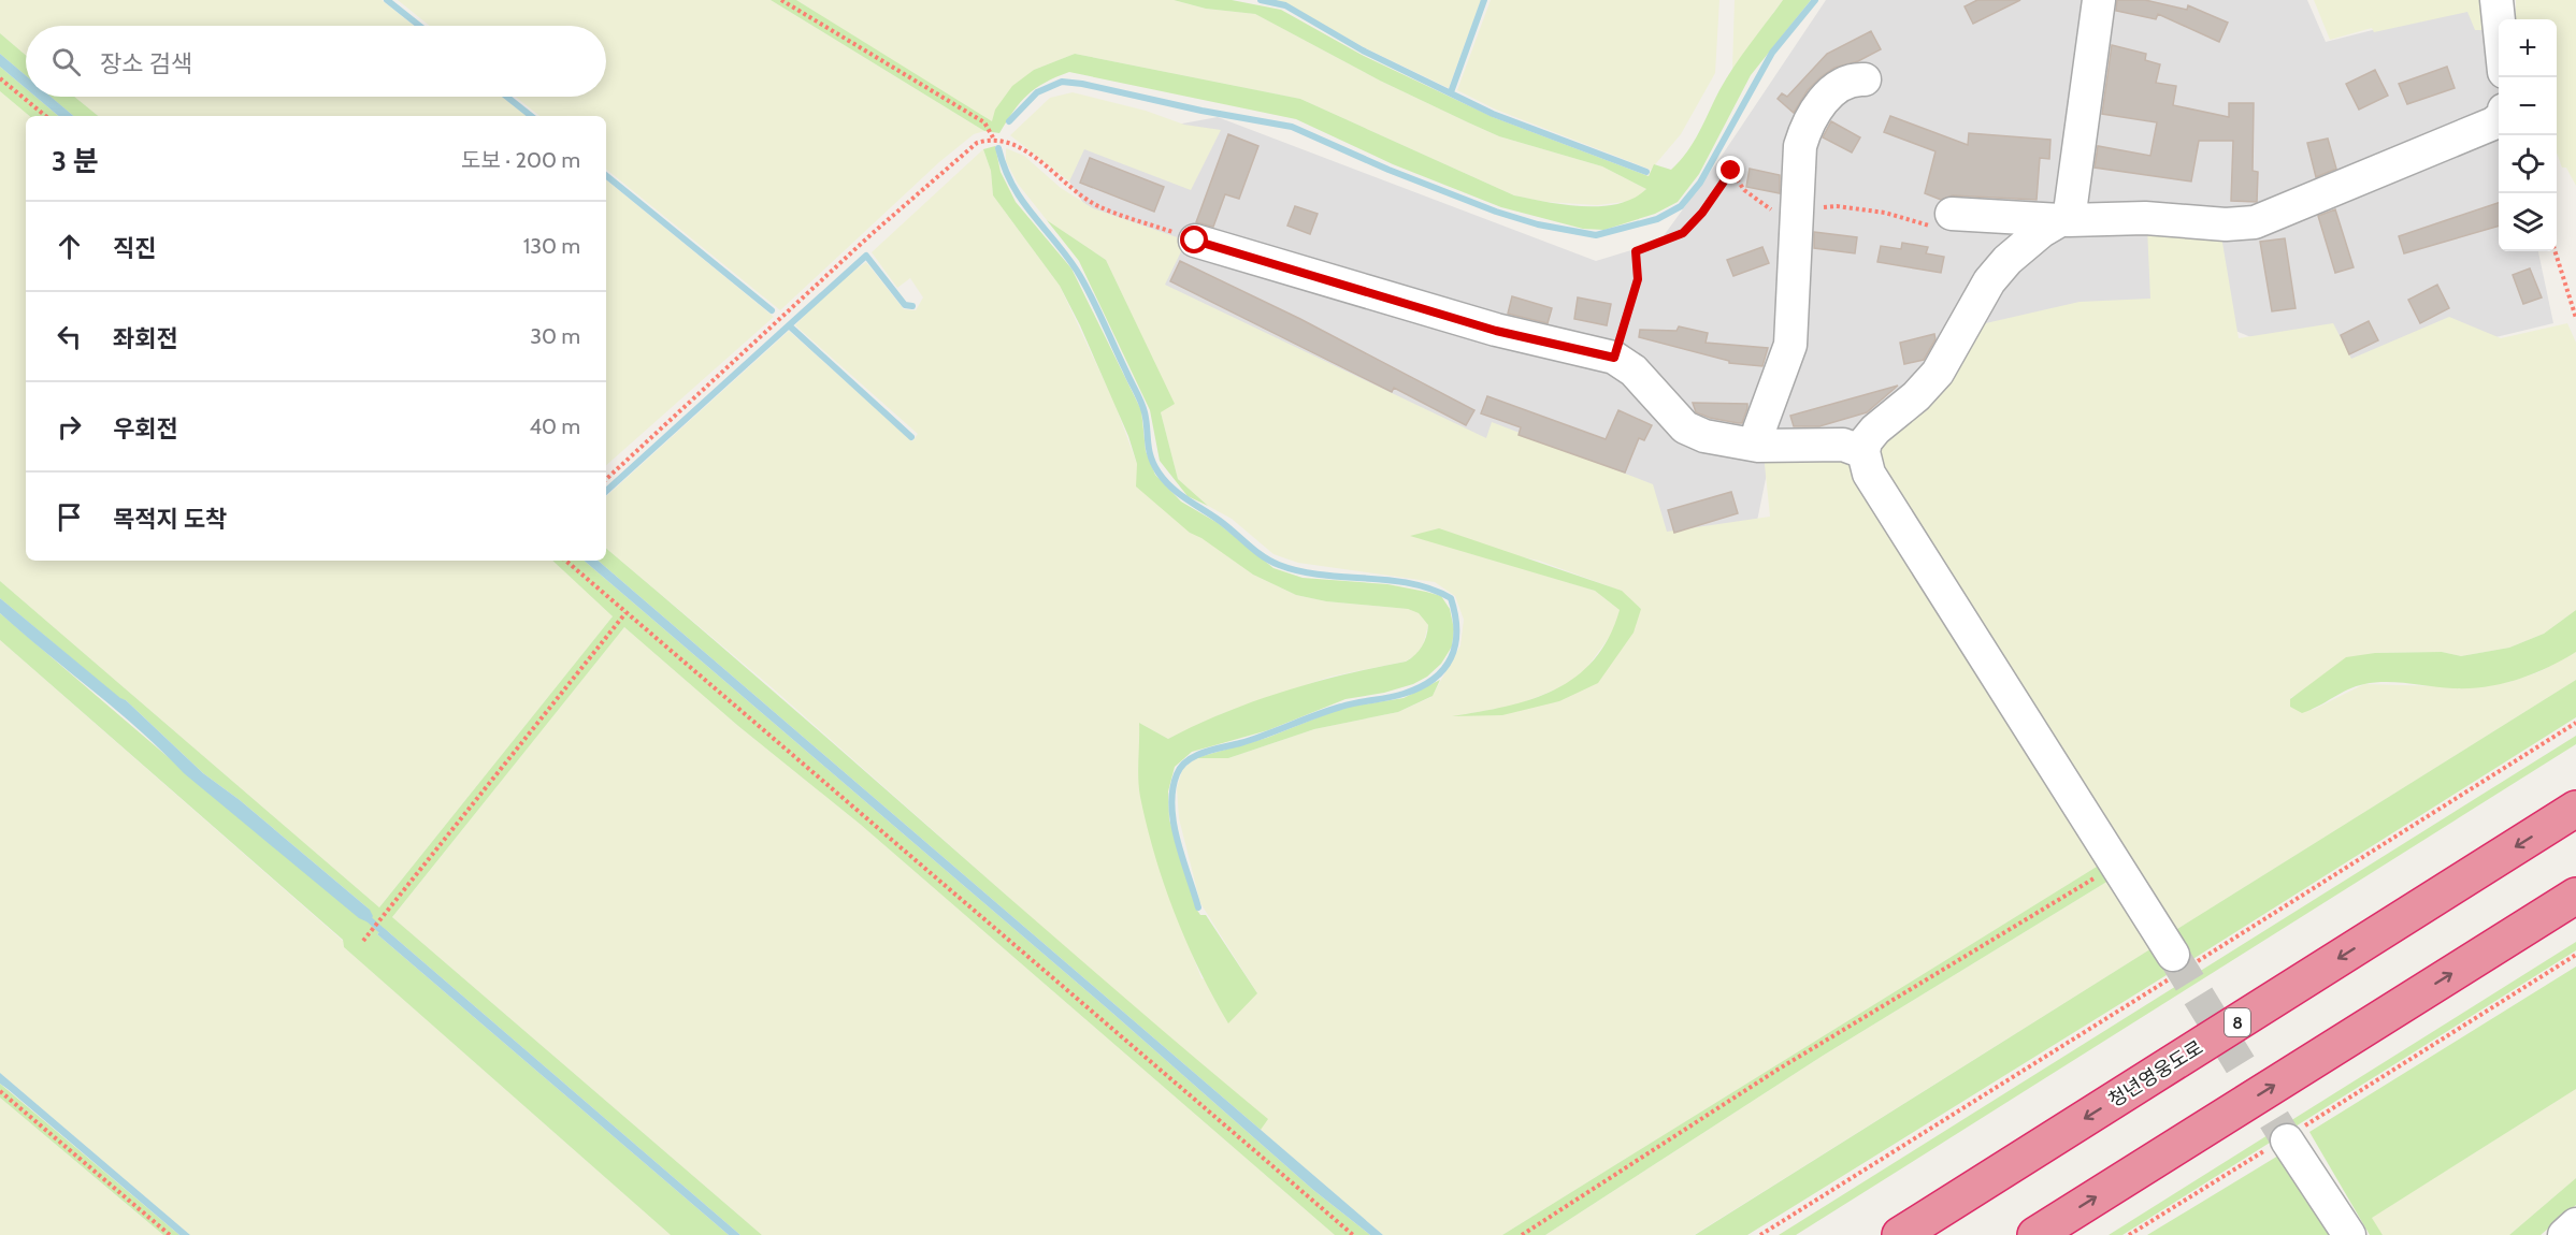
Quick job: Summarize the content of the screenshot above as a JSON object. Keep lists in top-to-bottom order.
{
  "streets": {
    "highway": ["8", "청년영웅도로"]
  },
  "page": {
    "map_buttons": ["+", "−"],
    "search": "장소 검색",
    "heading": ["3 분", "도보 · 200 m"],
    "list": [
      ["직진", "130 m"],
      ["좌회전", "30 m"],
      ["우회전", "40 m"],
      "목적지 도착"
    ]
  }
}
